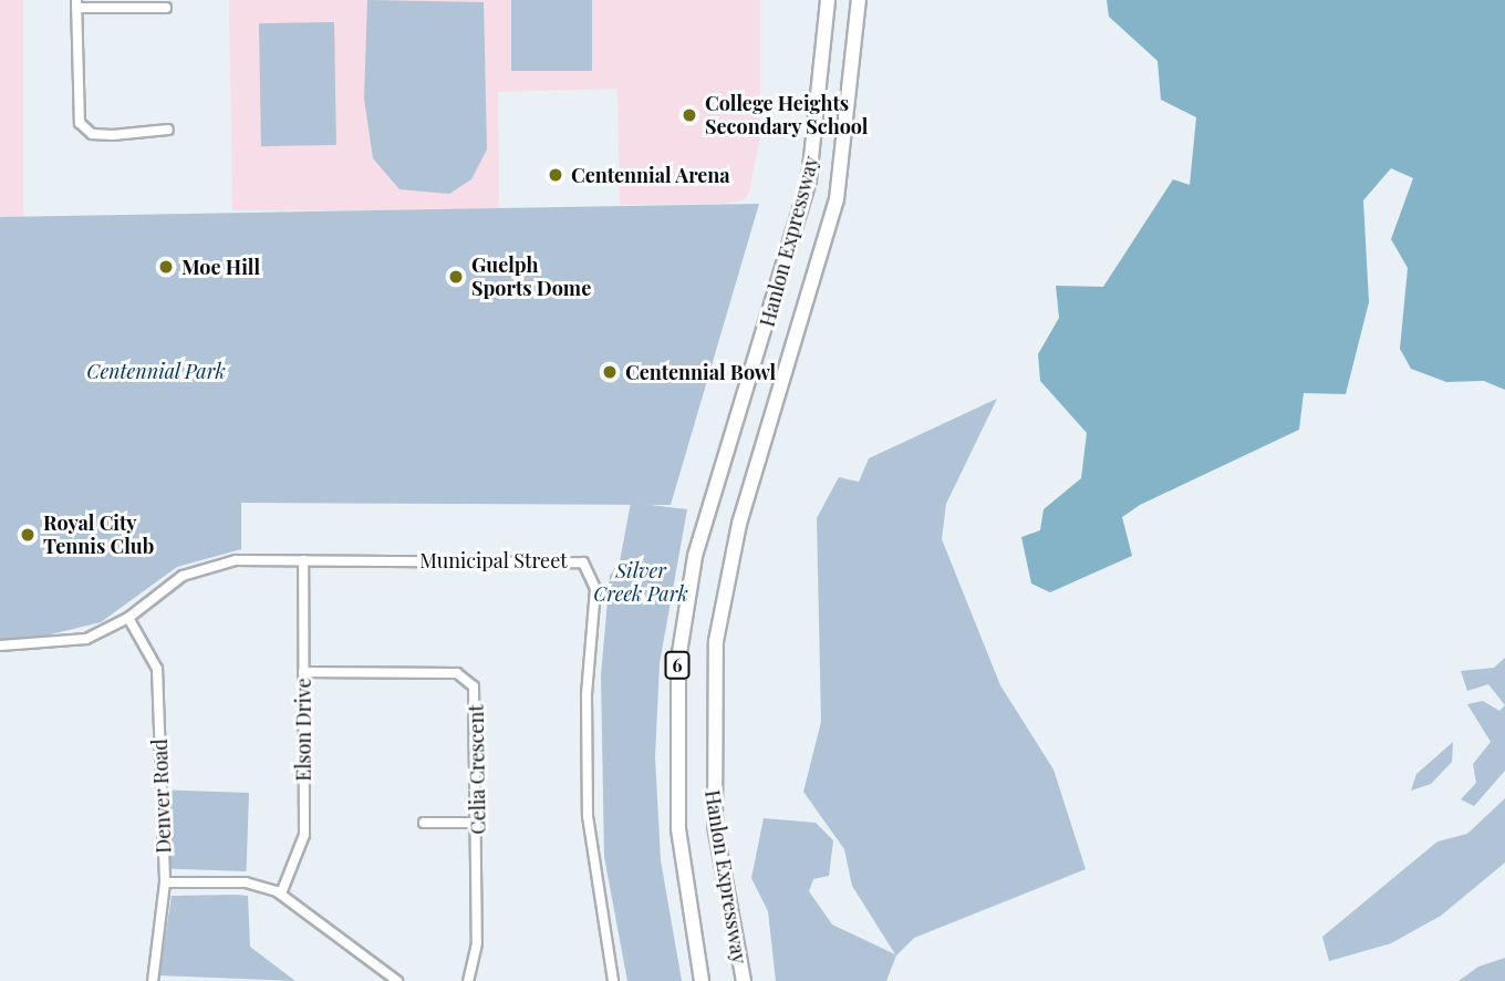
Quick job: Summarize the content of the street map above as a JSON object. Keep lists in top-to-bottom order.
{
  "streets": {
    "highway": ["Hanlon Expressway", "6"],
    "street": [
      "Municipal Street",
      "Elson Drive",
      "Celia Crescent",
      "Denver Road"
    ]
  },
  "crossings": [
    ["Municipal Street", "Elson Drive"],
    ["Municipal Street", "Denver Road"],
    ["Elson Drive", "Celia Crescent"]
  ],
  "parks": ["Centennial Park", "Silver Creek Park"],
  "places": [
    "College Heights Secondary School",
    "Centennial Arena",
    "Moe Hill",
    "Guelph Sports Dome",
    "Centennial Bowl",
    "Royal City Tennis Club"
  ]
}
